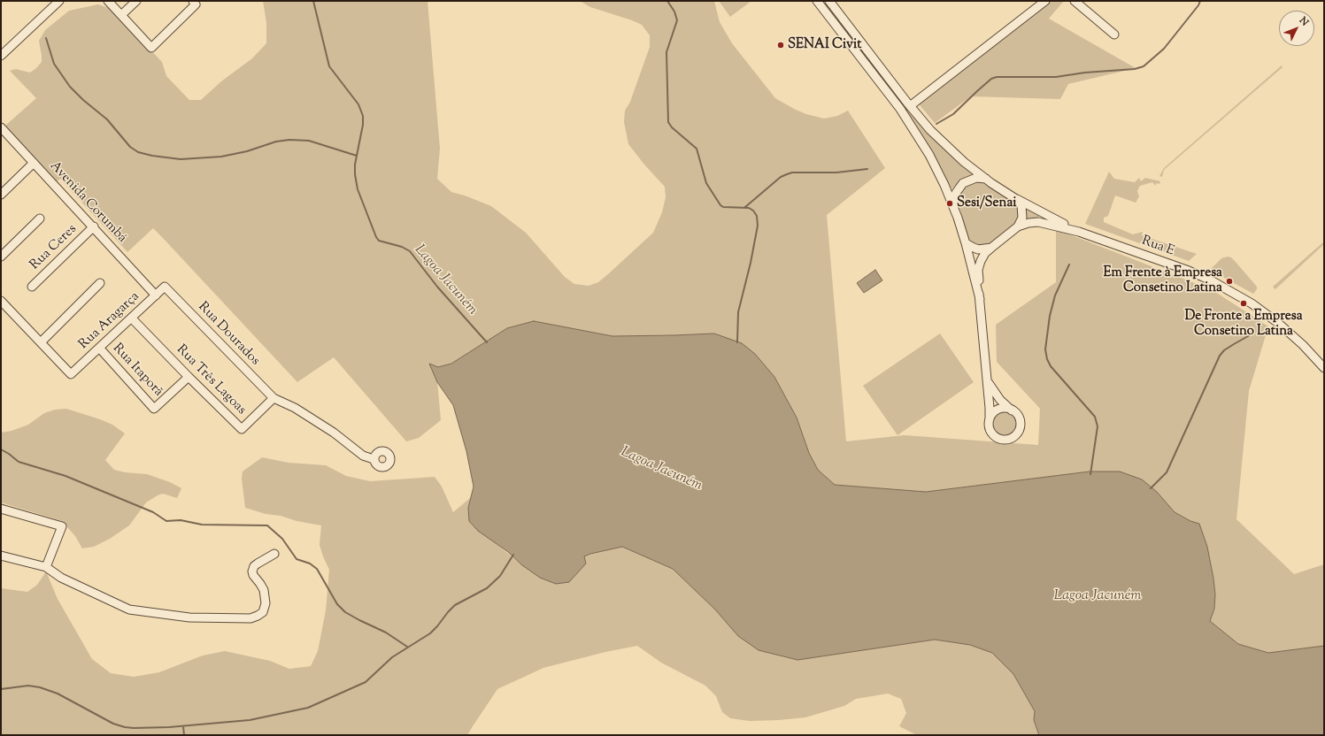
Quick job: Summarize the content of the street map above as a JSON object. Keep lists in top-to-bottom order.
{
  "streets": {
    "street": [
      "Avenida Corumbá",
      "Rua E",
      "Rua Ceres",
      "Rua Aragarça",
      "Rua Dourados",
      "Rua Itaporã",
      "Rua Três Lagoas"
    ]
  },
  "crossings": [
    ["Avenida Corumbá", "Rua Ceres"],
    ["Avenida Corumbá", "Rua Aragarça"],
    ["Rua Aragarça", "Rua Dourados"],
    ["Rua Aragarça", "Rua Itaporã"],
    ["Rua Aragarça", "Rua Três Lagoas"],
    ["Rua Dourados", "Rua Três Lagoas"],
    ["Rua Itaporã", "Rua Três Lagoas"]
  ],
  "water": ["Lagoa Jacuném"],
  "places": [
    "SENAI Civit",
    "Sesi/Senai",
    "Em Frente à Empresa Consetino Latina",
    "De Fronte a Empresa Consetino Latina"
  ],
  "north": "top right"
}
